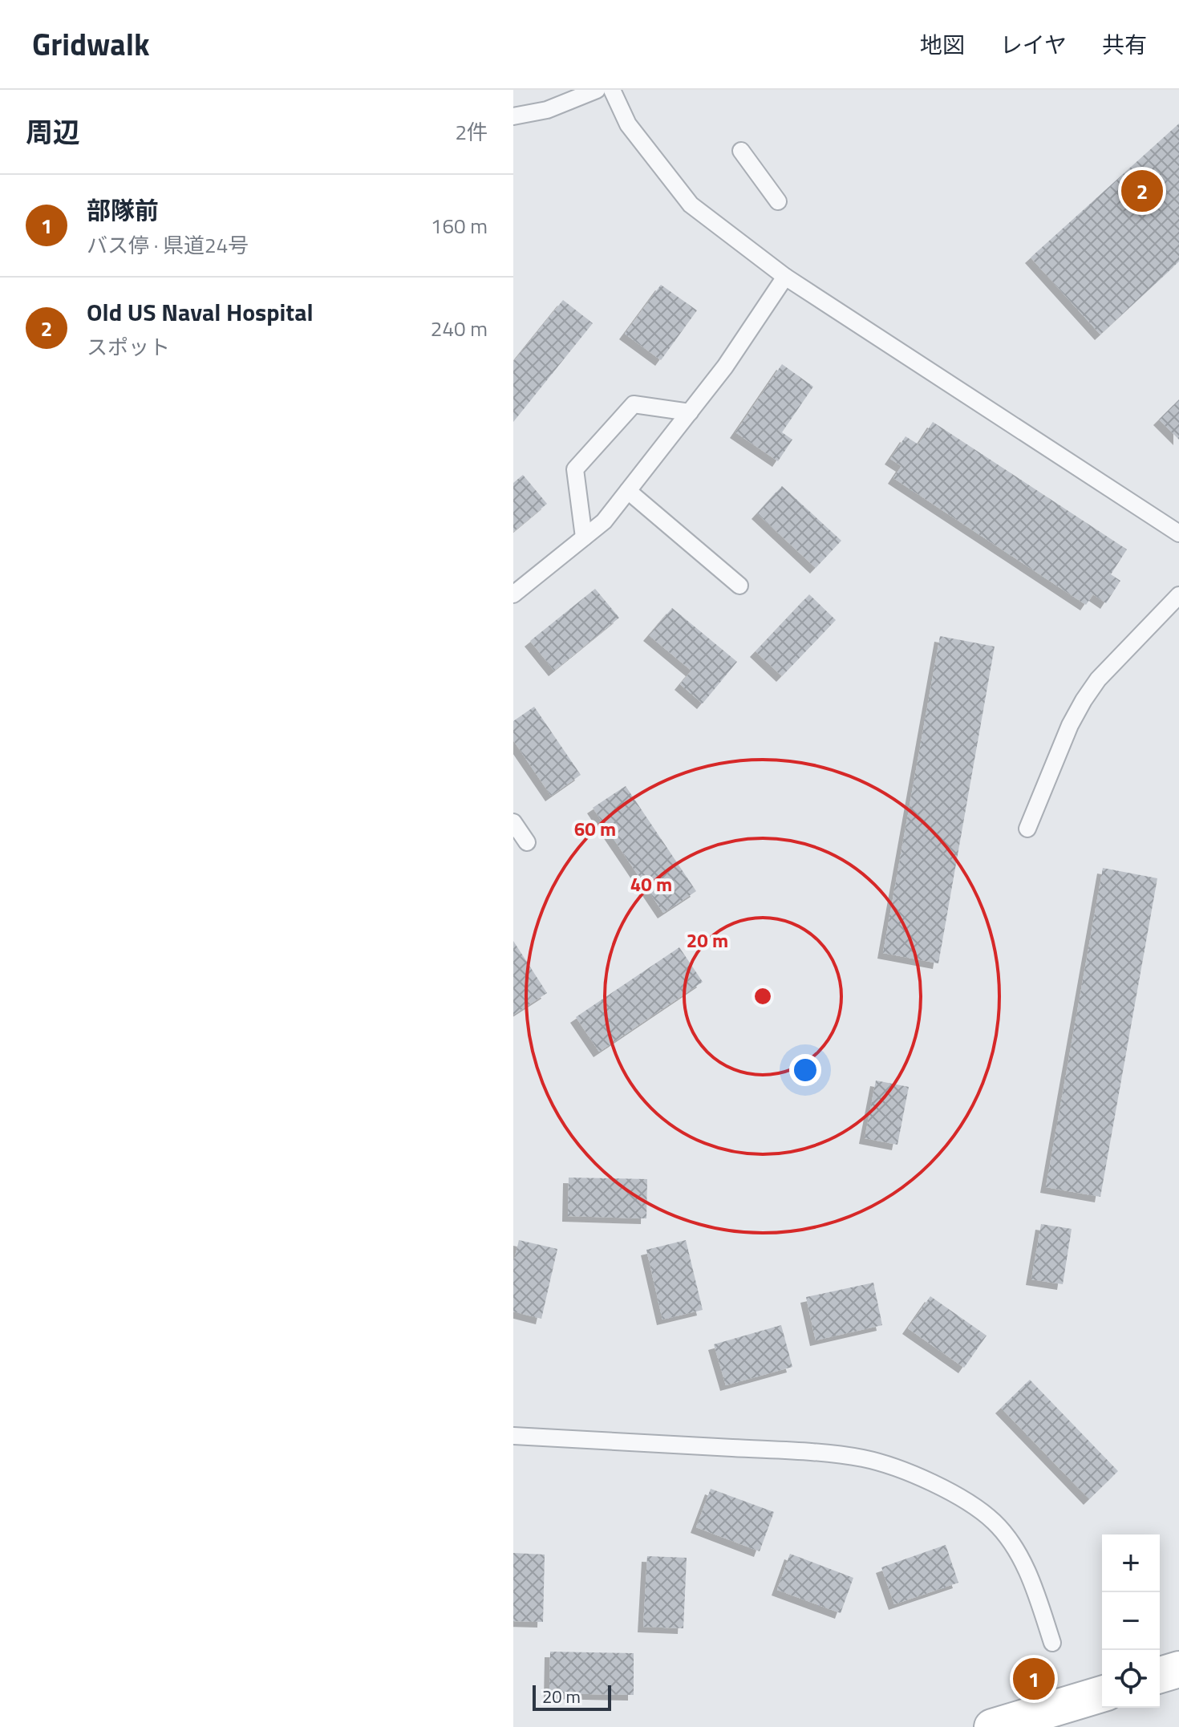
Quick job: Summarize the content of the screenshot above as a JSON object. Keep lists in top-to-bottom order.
{
  "scale_bar": "20 m",
  "page": {
    "header": "Gridwalk",
    "nav": ["地図", "レイヤ", "共有"],
    "heading": ["周辺", "2件"],
    "pins": ["2", "1"],
    "list": [
      {
        "mark": "1",
        "name": "部隊前",
        "note": "バス停 · 県道24号",
        "value": "160 m"
      },
      {
        "mark": "2",
        "name": "Old US Naval Hospital",
        "note": "スポット",
        "value": "240 m"
      }
    ],
    "map_buttons": ["+", "−"],
    "scale": "20 m"
  },
  "rings": ["60 m", "40 m", "20 m"]
}
